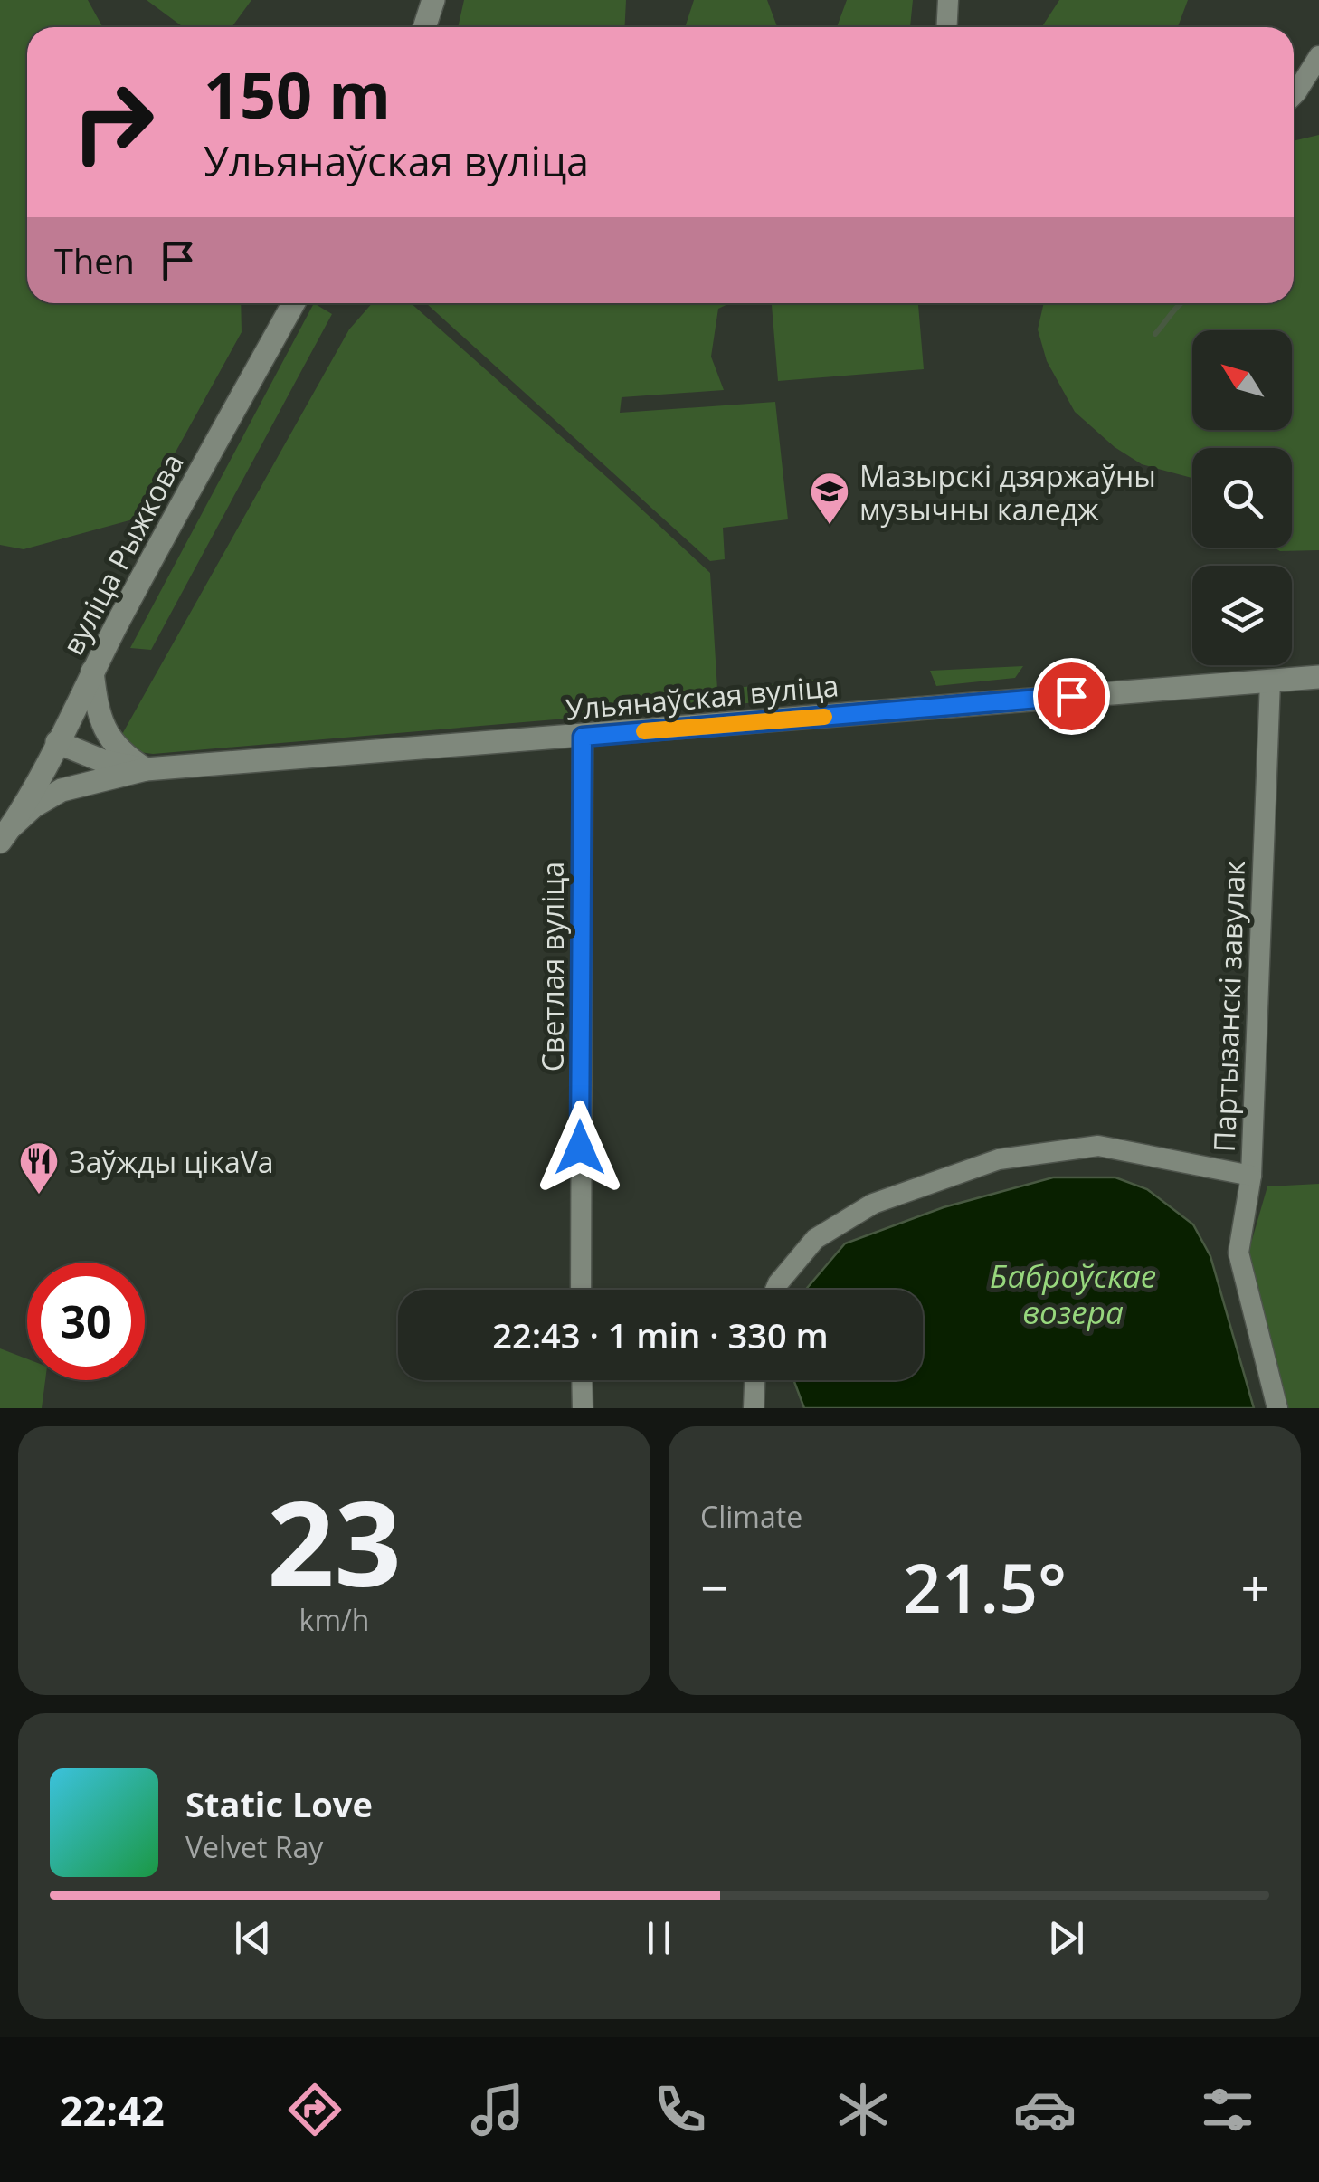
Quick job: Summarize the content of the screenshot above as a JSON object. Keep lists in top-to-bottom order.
{
  "streets": {
    "main road": ["вуліца Рыжкова", "Ульянаўская вуліца"],
    "street": ["Светлая вуліца", "Партызанскі завулак"]
  },
  "crossings": [
    ["вуліца Рыжкова", "Ульянаўская вуліца"],
    ["Ульянаўская вуліца", "Светлая вуліца"],
    ["Ульянаўская вуліца", "Партызанскі завулак"]
  ],
  "water": ["Баброўскае возера"],
  "places": {
    "school or university": ["Мазырскі дзяржаўны музычны каледж"],
    "restaurant": ["Заўжды цікаVа"]
  },
  "north": "top left",
  "page": {
    "turn": ["150 m", "Ульянаўская вуліца"],
    "then": "Then",
    "limit": "30",
    "trip": "22:43 · 1 min · 330 m",
    "tile": [
      ["23", "km/h"],
      "Climate"
    ],
    "heat": ["−", "21.5°", "+"],
    "song": ["Static Love", "Velvet Ray"],
    "tabs": "22:42"
  }
}
